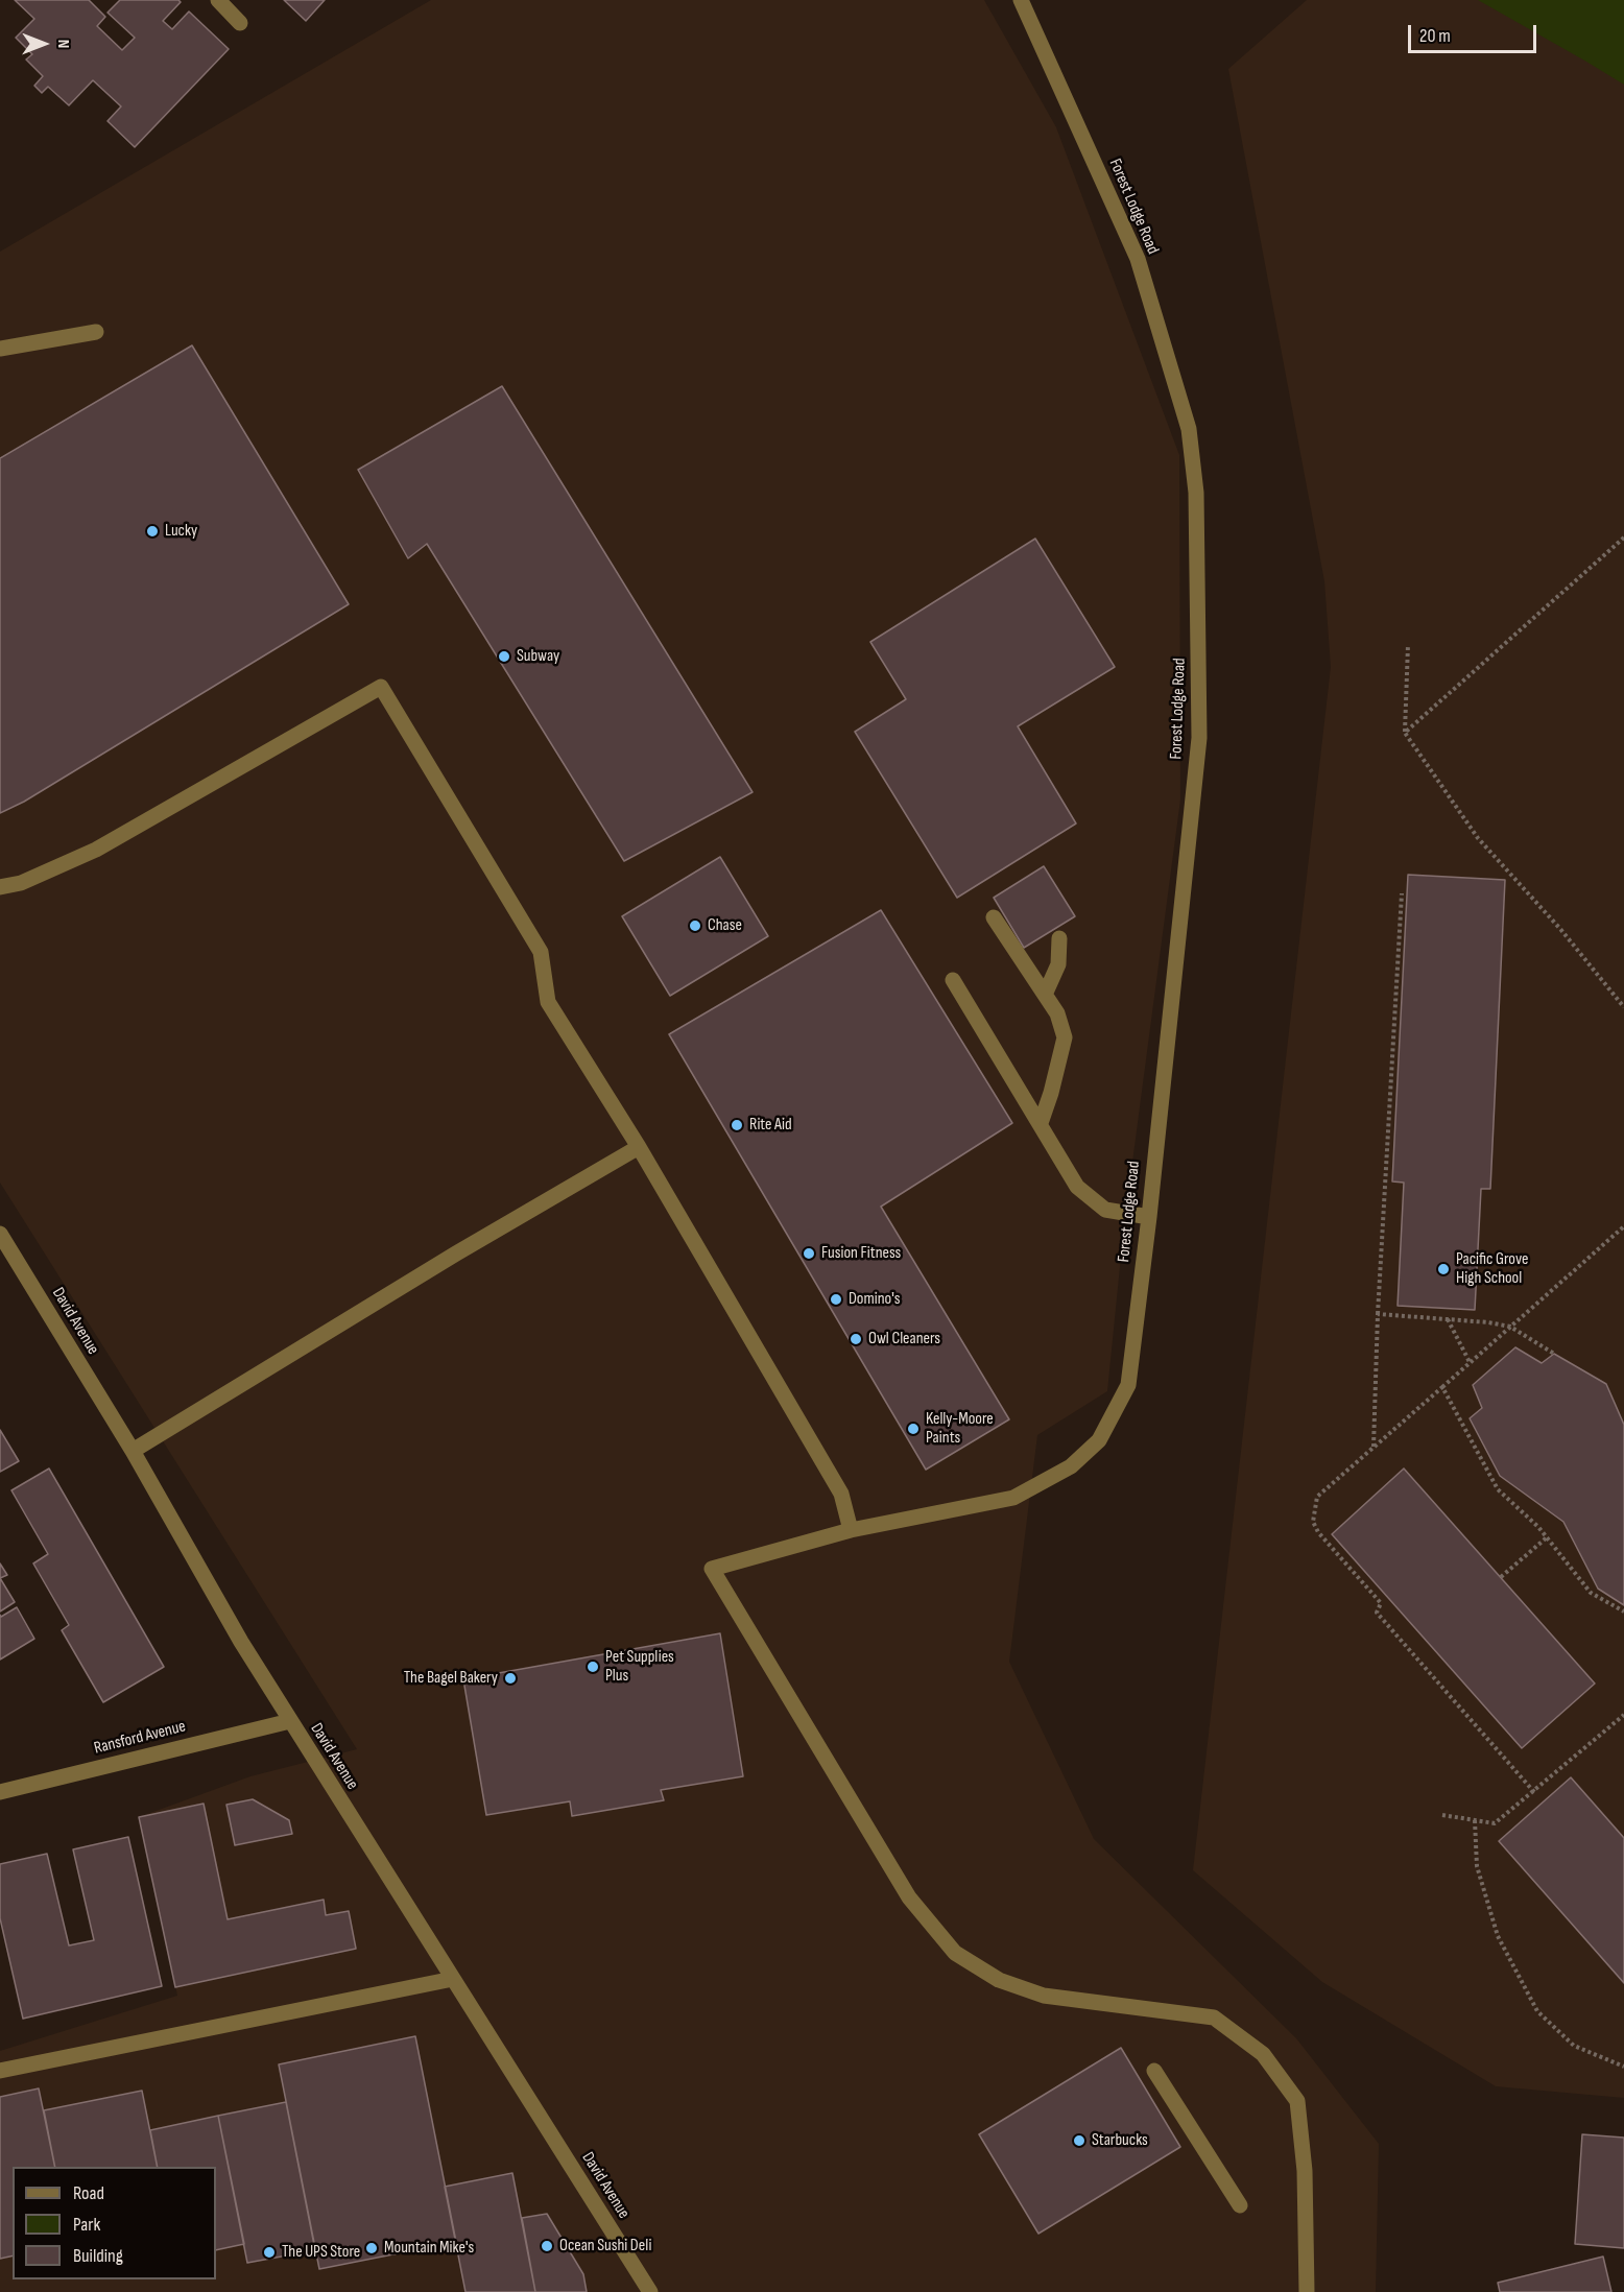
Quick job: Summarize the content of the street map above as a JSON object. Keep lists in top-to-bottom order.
{
  "streets": {
    "street": ["Forest Lodge Road", "David Avenue", "Ransford Avenue"]
  },
  "crossings": [
    ["David Avenue", "Ransford Avenue"]
  ],
  "places": [
    "Lucky",
    "Subway",
    "Chase",
    "Rite Aid",
    "Fusion Fitness",
    "Pacific Grove High School",
    "Domino's",
    "Owl Cleaners",
    "Kelly-Moore Paints",
    "Pet Supplies Plus",
    "The Bagel Bakery",
    "Starbucks",
    "Ocean Sushi Deli",
    "Mountain Mike's",
    "The UPS Store"
  ],
  "legend": ["Road", "Park", "Building"],
  "scale_bar": "20 m",
  "north": "right"
}
